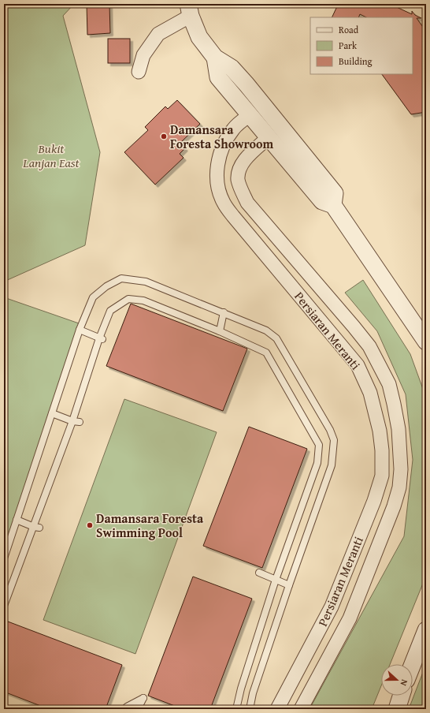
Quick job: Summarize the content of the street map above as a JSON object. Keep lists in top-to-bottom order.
{
  "streets": {
    "street": ["Persiaran Meranti"]
  },
  "parks": ["Bukit Lanjan East"],
  "places": ["Damansara Foresta Showroom", "Damansara Foresta Swimming Pool"],
  "legend": ["Road", "Park", "Building"],
  "north": "right"
}
